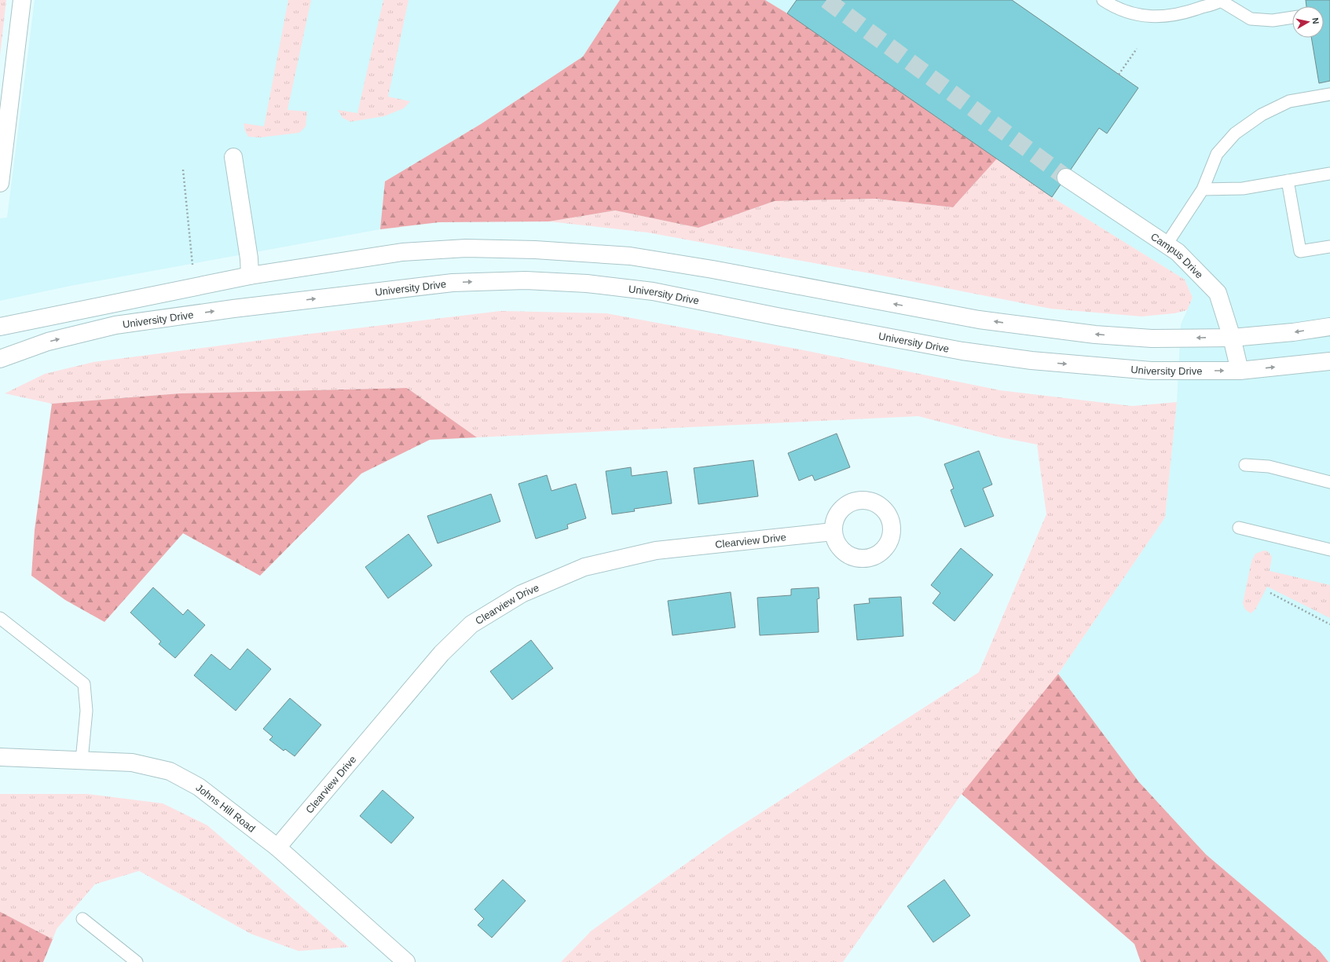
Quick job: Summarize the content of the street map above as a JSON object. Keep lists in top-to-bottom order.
{
  "streets": {
    "street": [
      "Campus Drive",
      "University Drive",
      "Clearview Drive",
      "Johns Hill Road"
    ]
  },
  "crossings": [
    ["Campus Drive", "University Drive"],
    ["Clearview Drive", "Johns Hill Road"]
  ],
  "north": "right"
}
